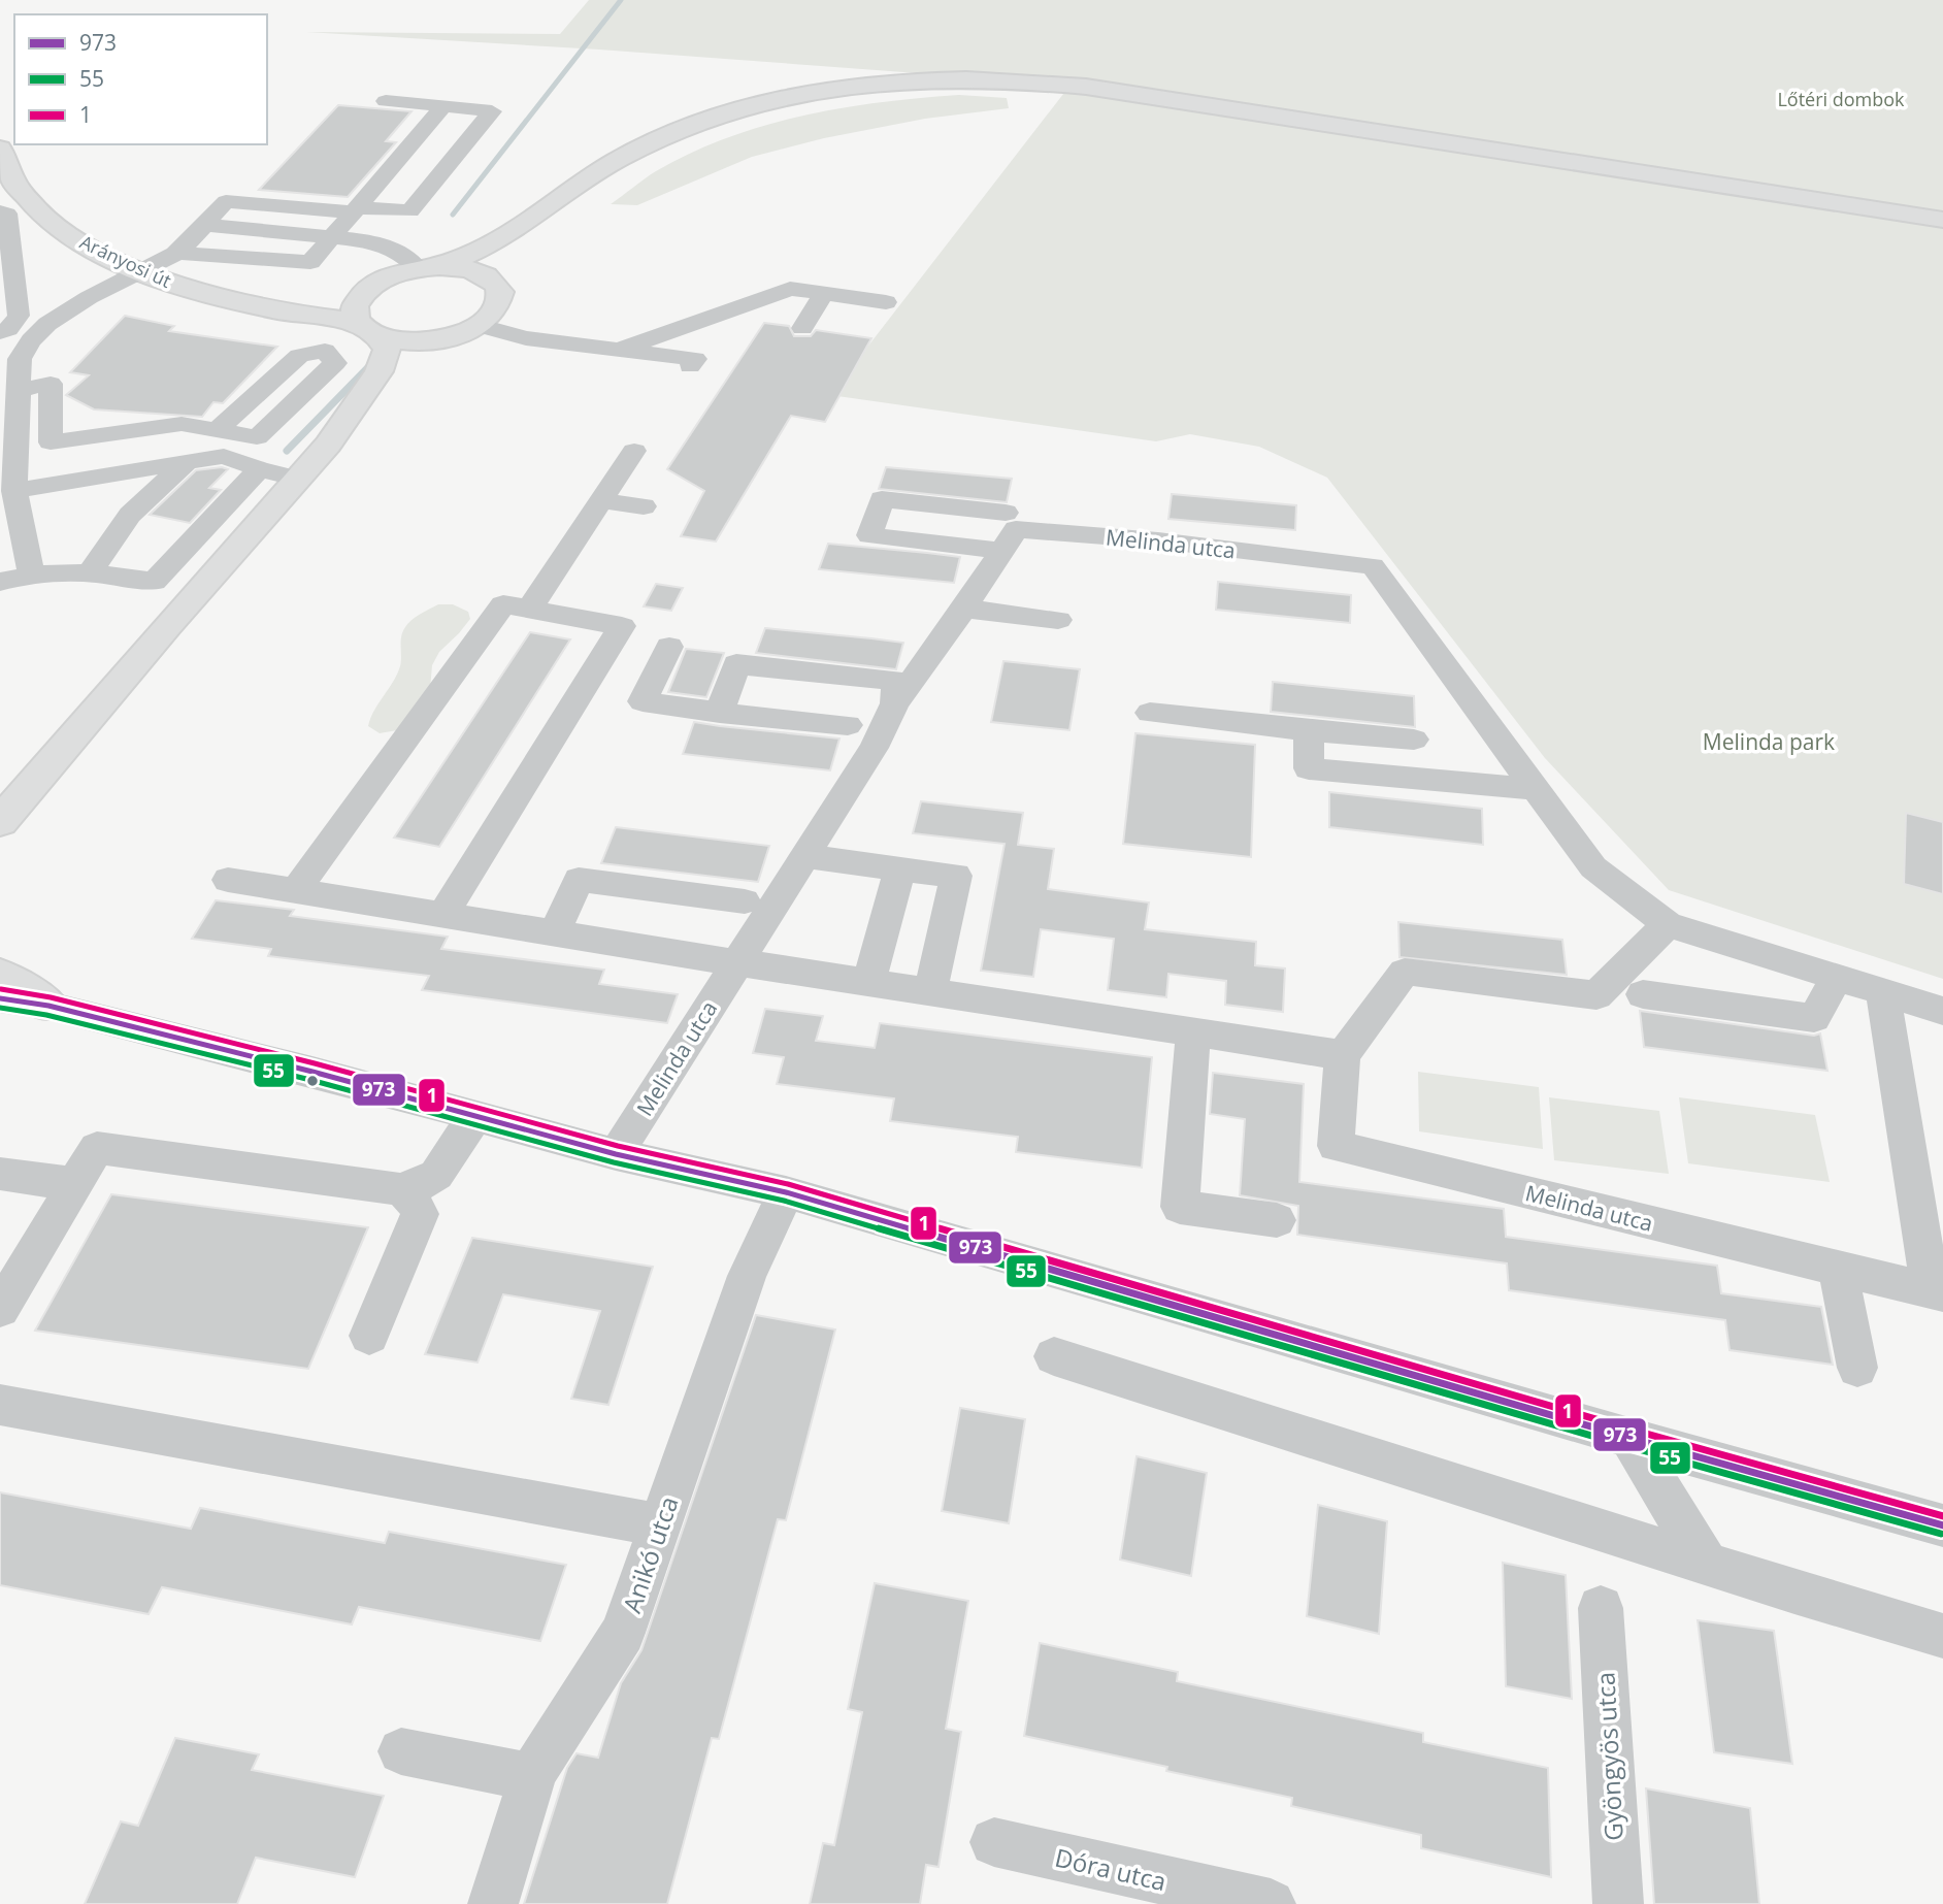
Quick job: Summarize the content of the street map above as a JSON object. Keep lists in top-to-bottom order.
{
  "streets": {
    "main road": ["Arányosi út"],
    "street": [
      "Melinda utca",
      "Anikó utca",
      "Gyöngyös utca",
      "Dóra utca"
    ]
  },
  "parks": ["Lőtéri dombok", "Melinda park"],
  "lines": ["transit line 1", "transit line 973", "transit line 55"],
  "legend": ["973", "55", "1"]
}
